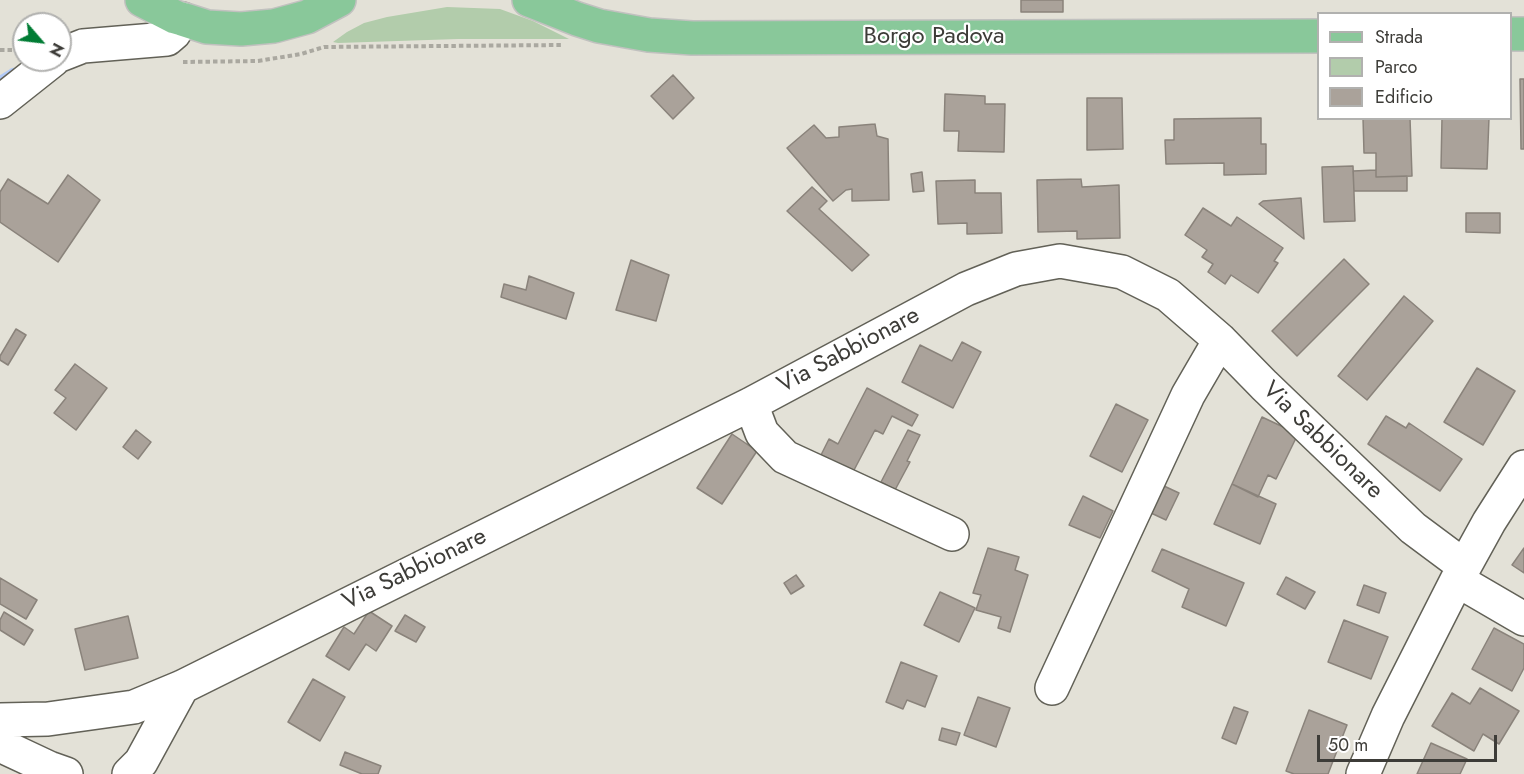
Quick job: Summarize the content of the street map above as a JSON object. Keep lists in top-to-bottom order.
{
  "streets": {
    "main road": ["Borgo Padova"],
    "street": ["Via Sabbionare"]
  },
  "legend": ["Strada", "Parco", "Edificio"],
  "scale_bar": "50 m",
  "north": "bottom right"
}
